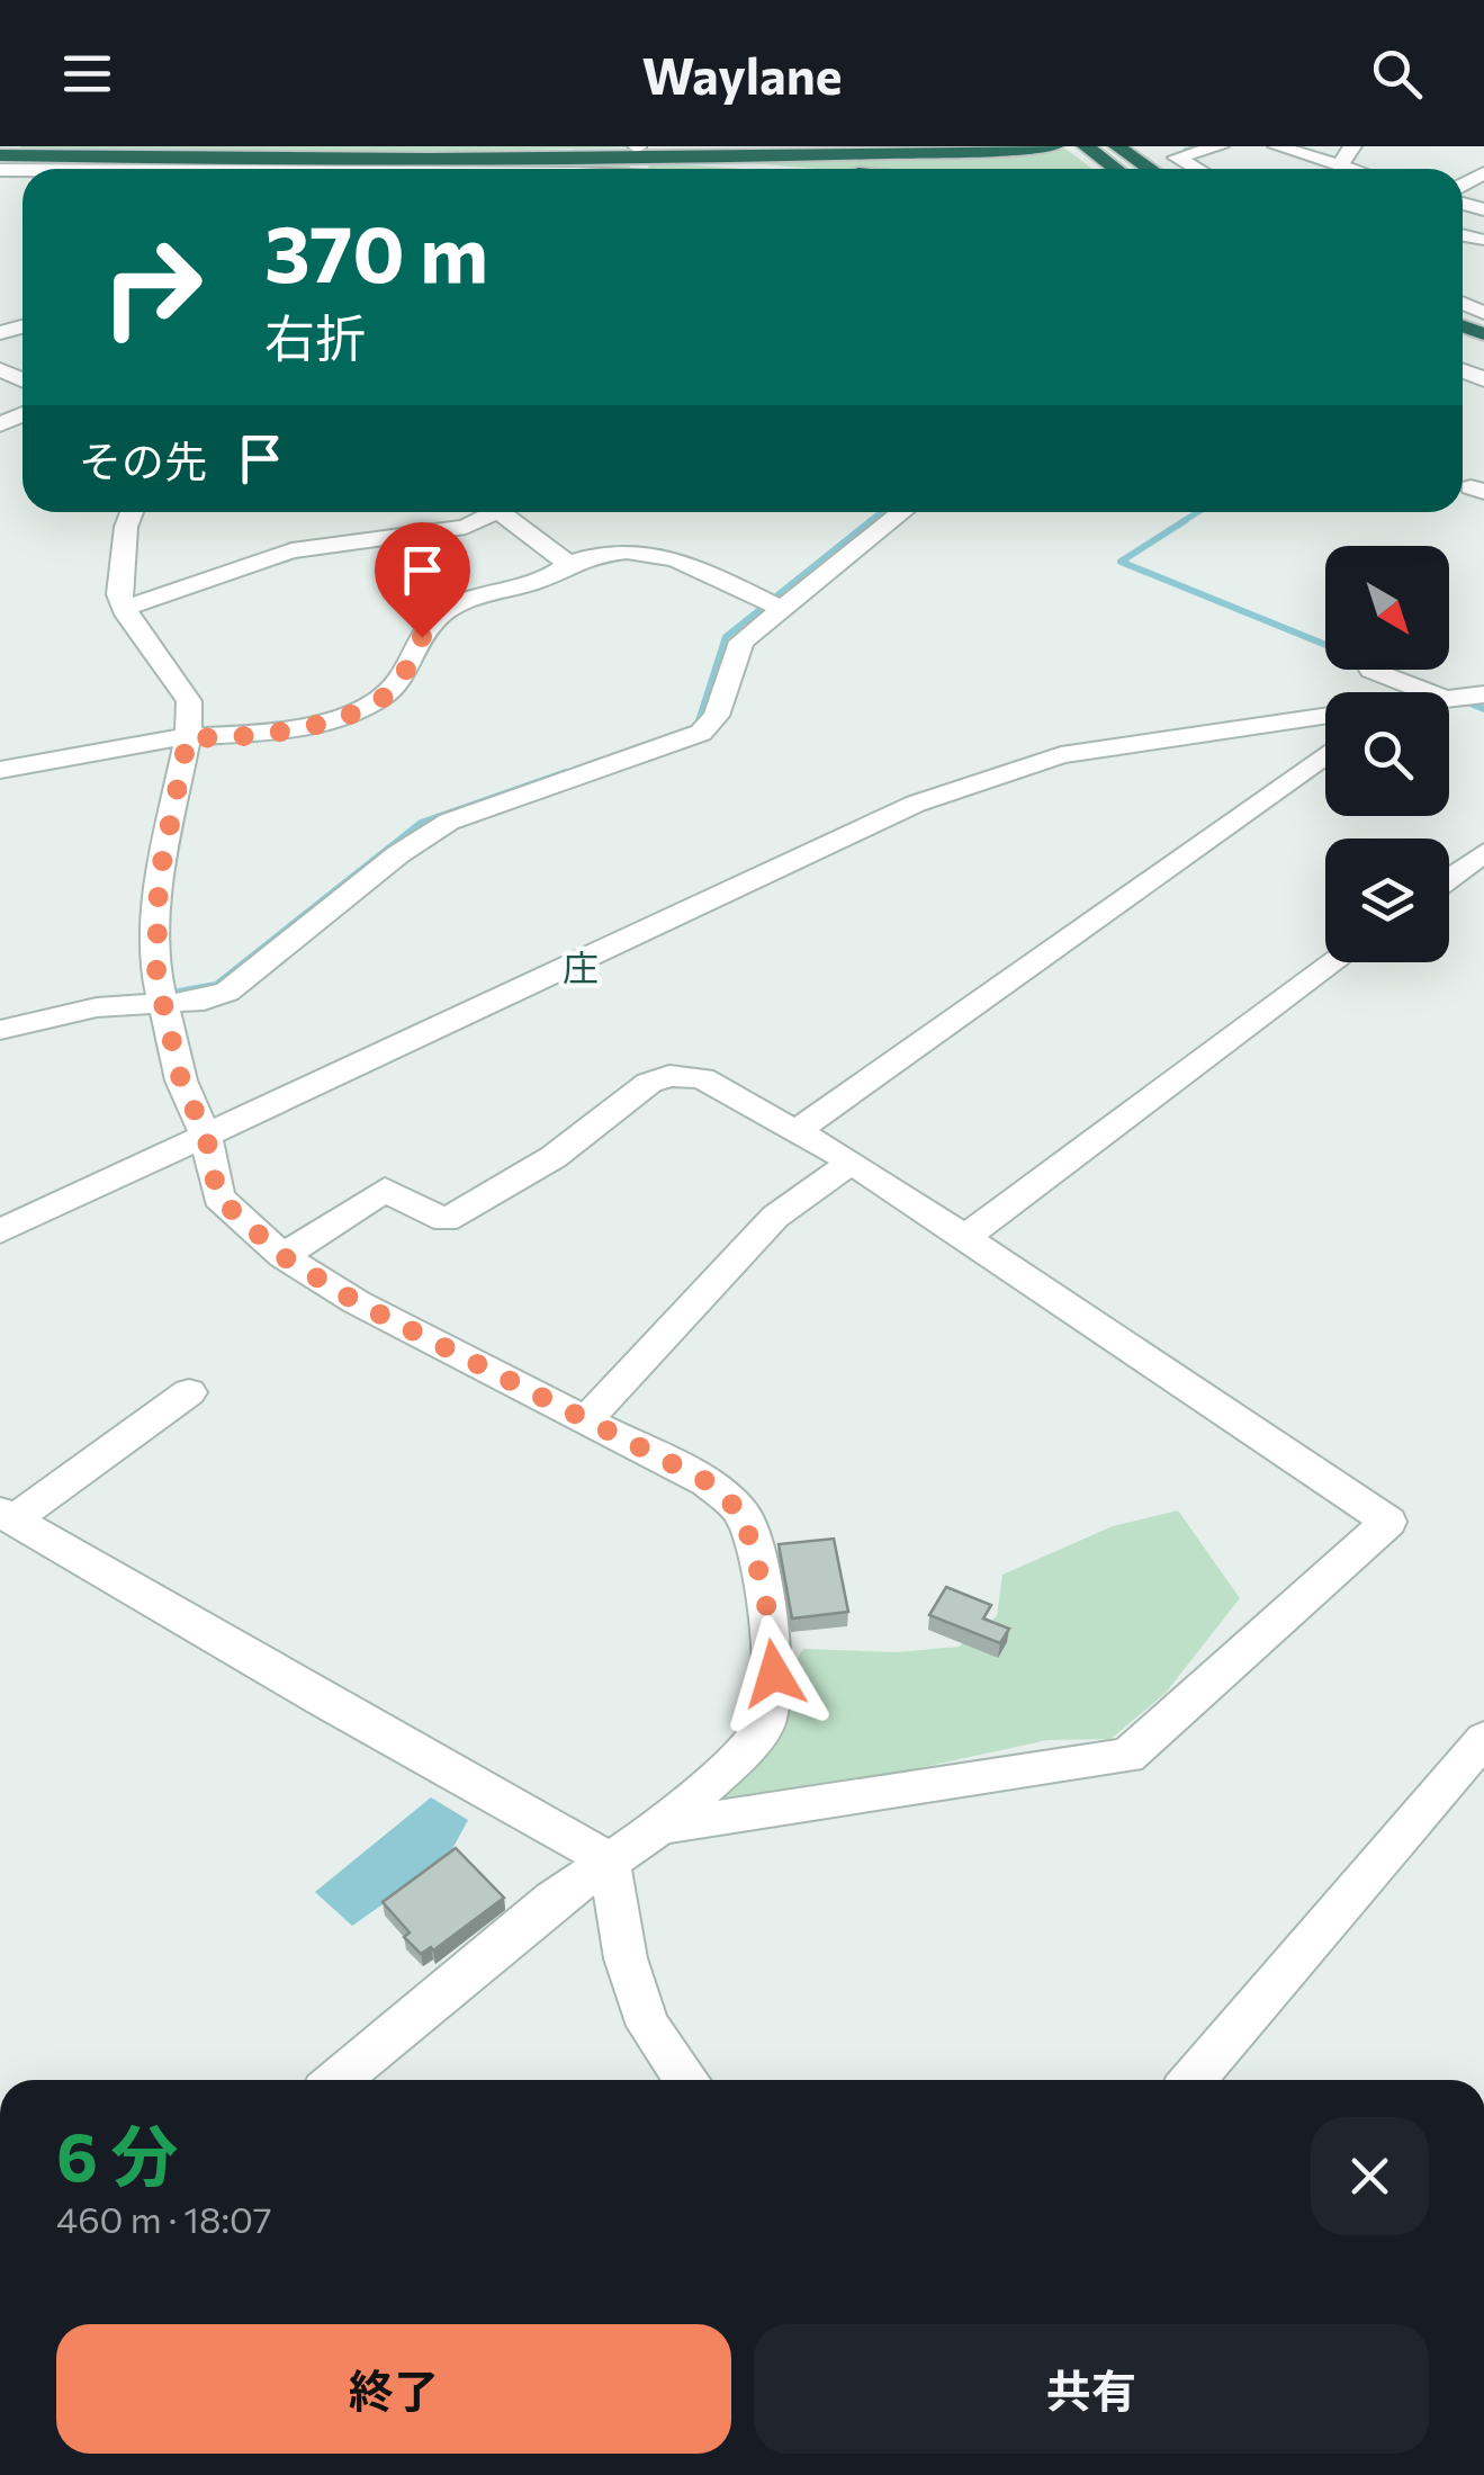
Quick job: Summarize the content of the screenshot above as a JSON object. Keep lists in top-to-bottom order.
{
  "districts": ["庄"],
  "north": "bottom right",
  "page": {
    "header": "Waylane",
    "turn": ["370 m", "右折"],
    "then": "その先",
    "heading": ["6 分", "460 m · 18:07"],
    "buttons": ["終了", "共有"]
  }
}
